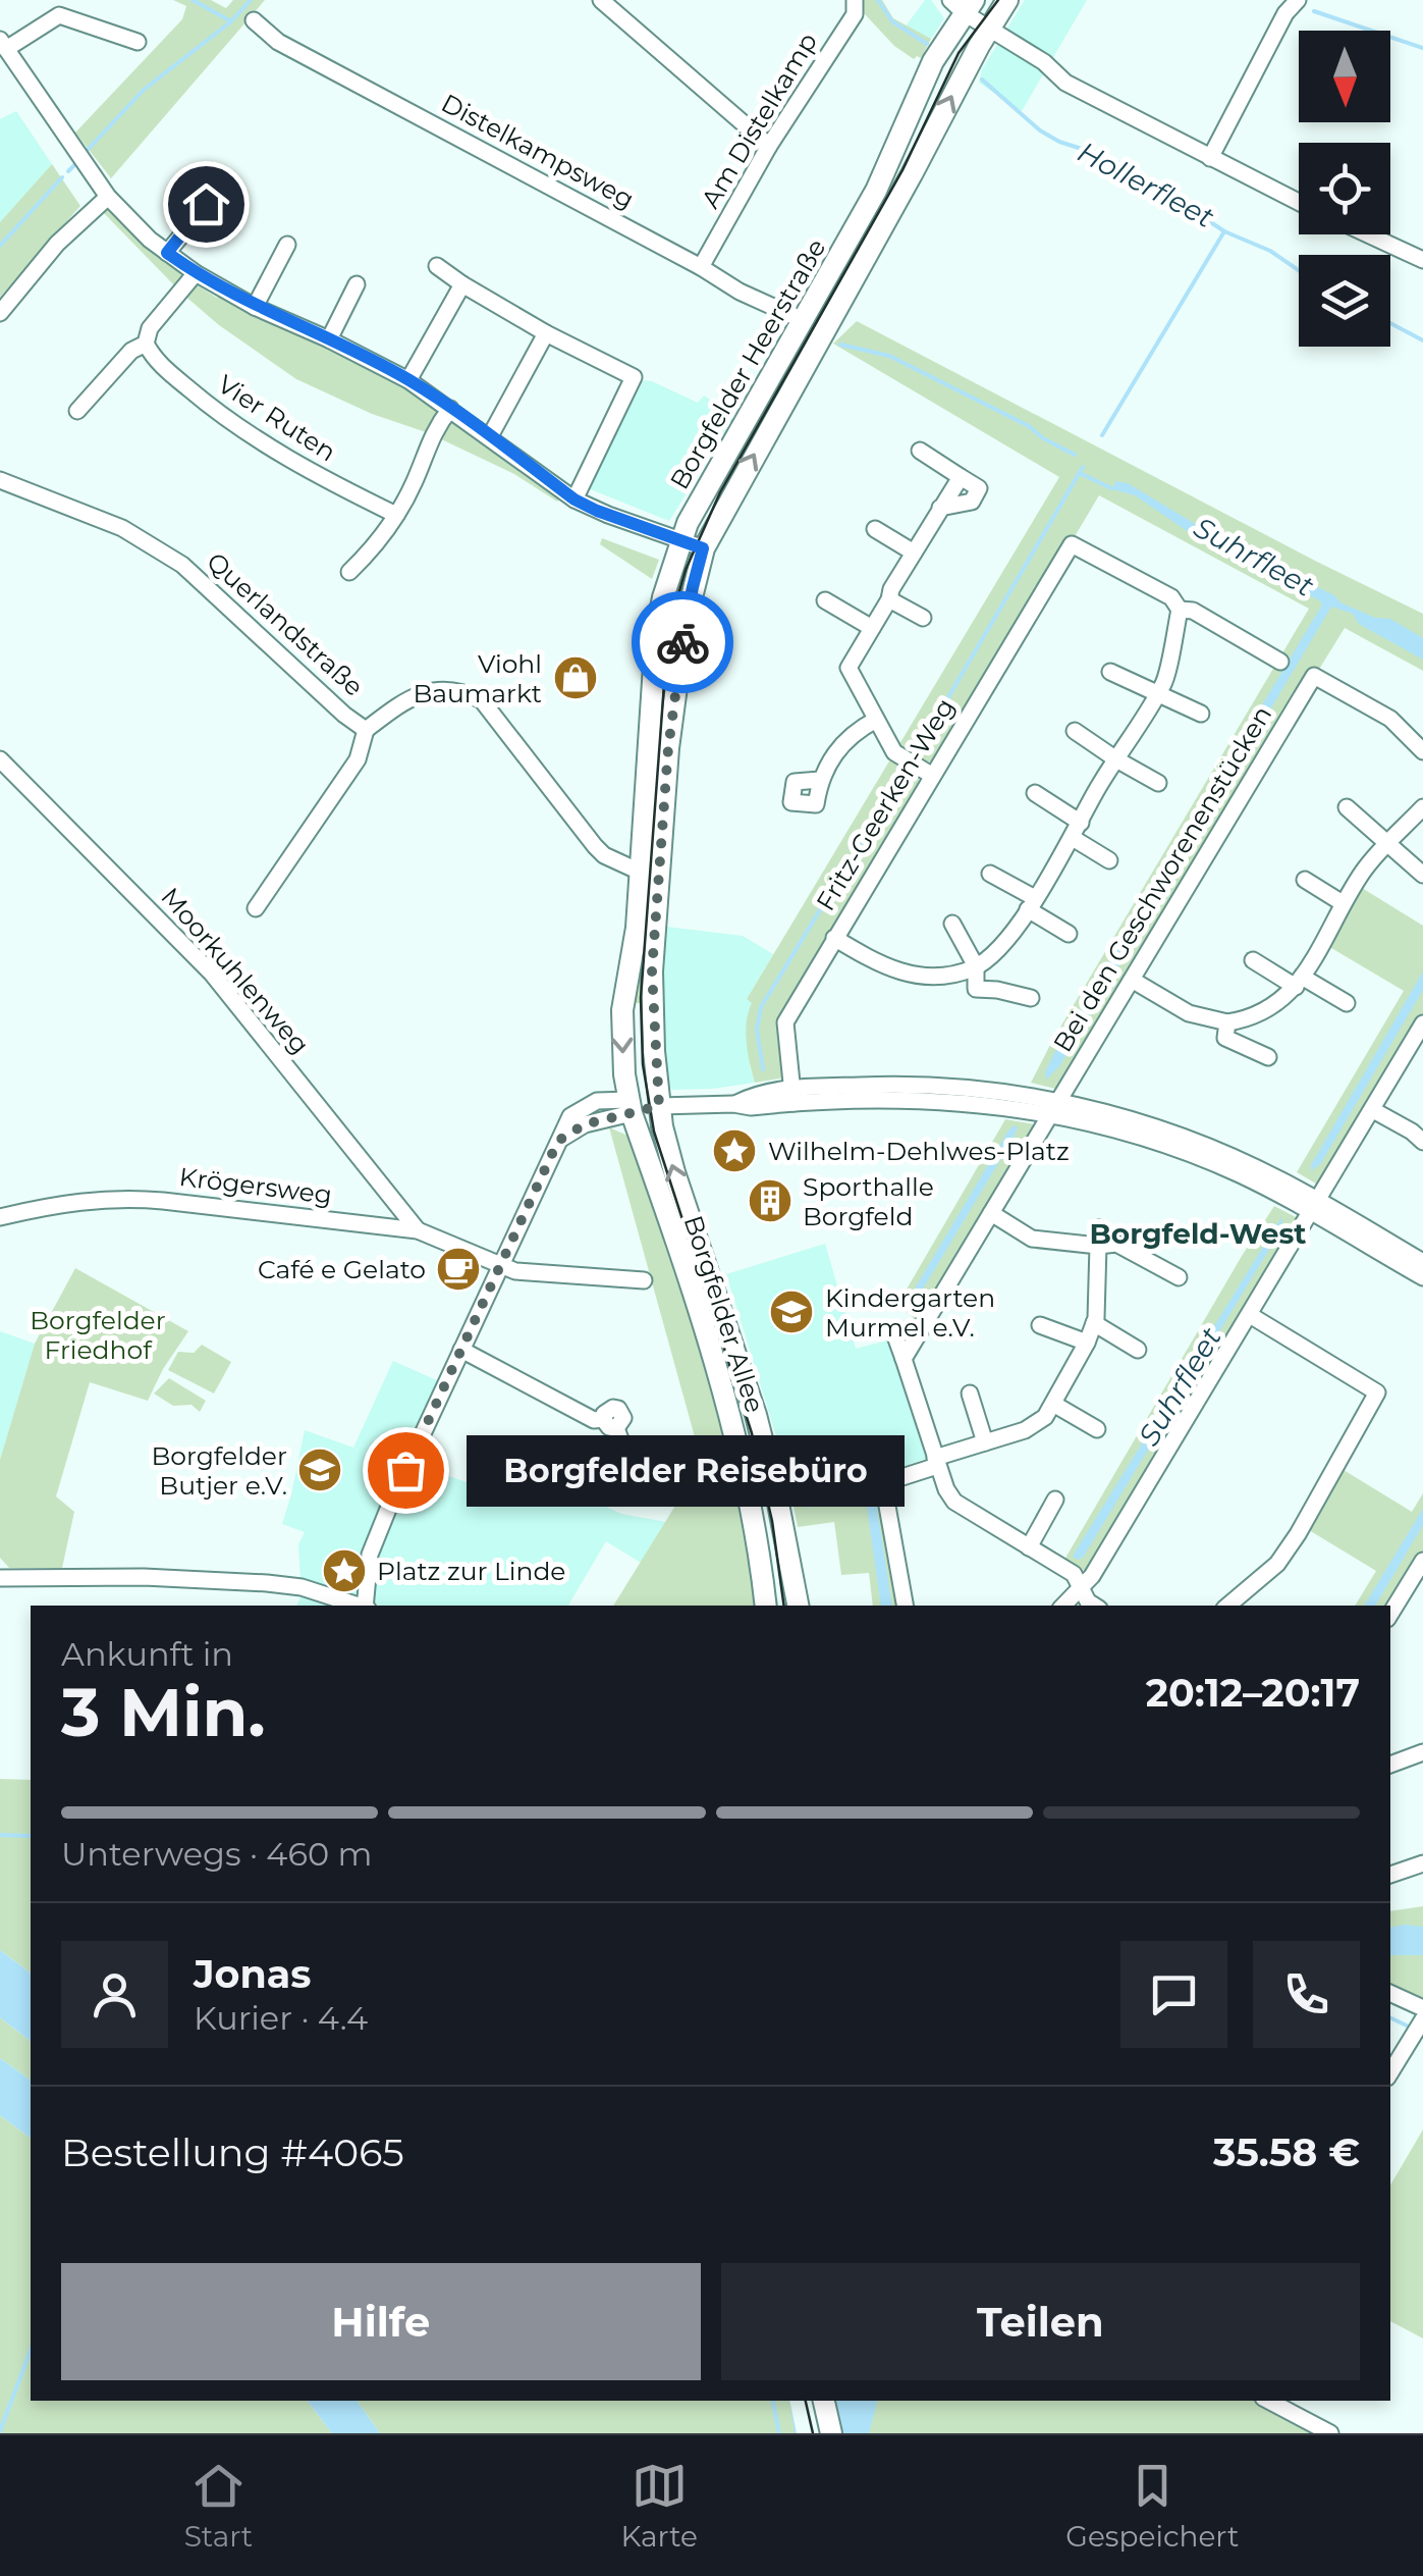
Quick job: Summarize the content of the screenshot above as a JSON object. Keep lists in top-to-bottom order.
{
  "streets": {
    "main road": ["Borgfelder Heerstraße", "Borgfelder Allee"],
    "street": [
      "Am Distelkamp",
      "Distelkampsweg",
      "Vier Ruten",
      "Querlandstraße",
      "Fritz-Geerken-Weg",
      "Bei den Geschworenenstücken",
      "Moorkuhlenweg",
      "Krögersweg"
    ]
  },
  "crossings": [
    ["Am Distelkamp", "Distelkampsweg"],
    ["Distelkampsweg", "Borgfelder Heerstraße"],
    ["Borgfelder Heerstraße", "Querlandstraße"],
    ["Borgfelder Heerstraße", "Borgfelder Allee"],
    ["Moorkuhlenweg", "Krögersweg"]
  ],
  "districts": ["Borgfeld-West"],
  "water": ["Hollerfleet", "Suhrfleet"],
  "parks": ["Borgfelder Friedhof"],
  "places": {
    "shop": ["Viohl Baumarkt"],
    "place": ["Wilhelm-Dehlwes-Platz", "Platz zur Linde"],
    "building": ["Sporthalle Borgfeld"],
    "cafe": ["Café e Gelato"],
    "school or university": ["Kindergarten Murmel e.V.", "Borgfelder Butjer e.V."],
    "other": ["Borgfelder Reisebüro"]
  },
  "north": "bottom",
  "page": {
    "bubble": "Borgfelder Reisebüro",
    "heading": ["3 Min.", "Ankunft in", "20:12–20:17"],
    "panel": [
      "Jonas",
      "Kurier · 4.4",
      "Bestellung #4065",
      "35.58 €"
    ],
    "bar": "Unterwegs · 460 m",
    "buttons": ["Hilfe", "Teilen"],
    "tabs": ["Start", "Karte", "Gespeichert"]
  }
}
